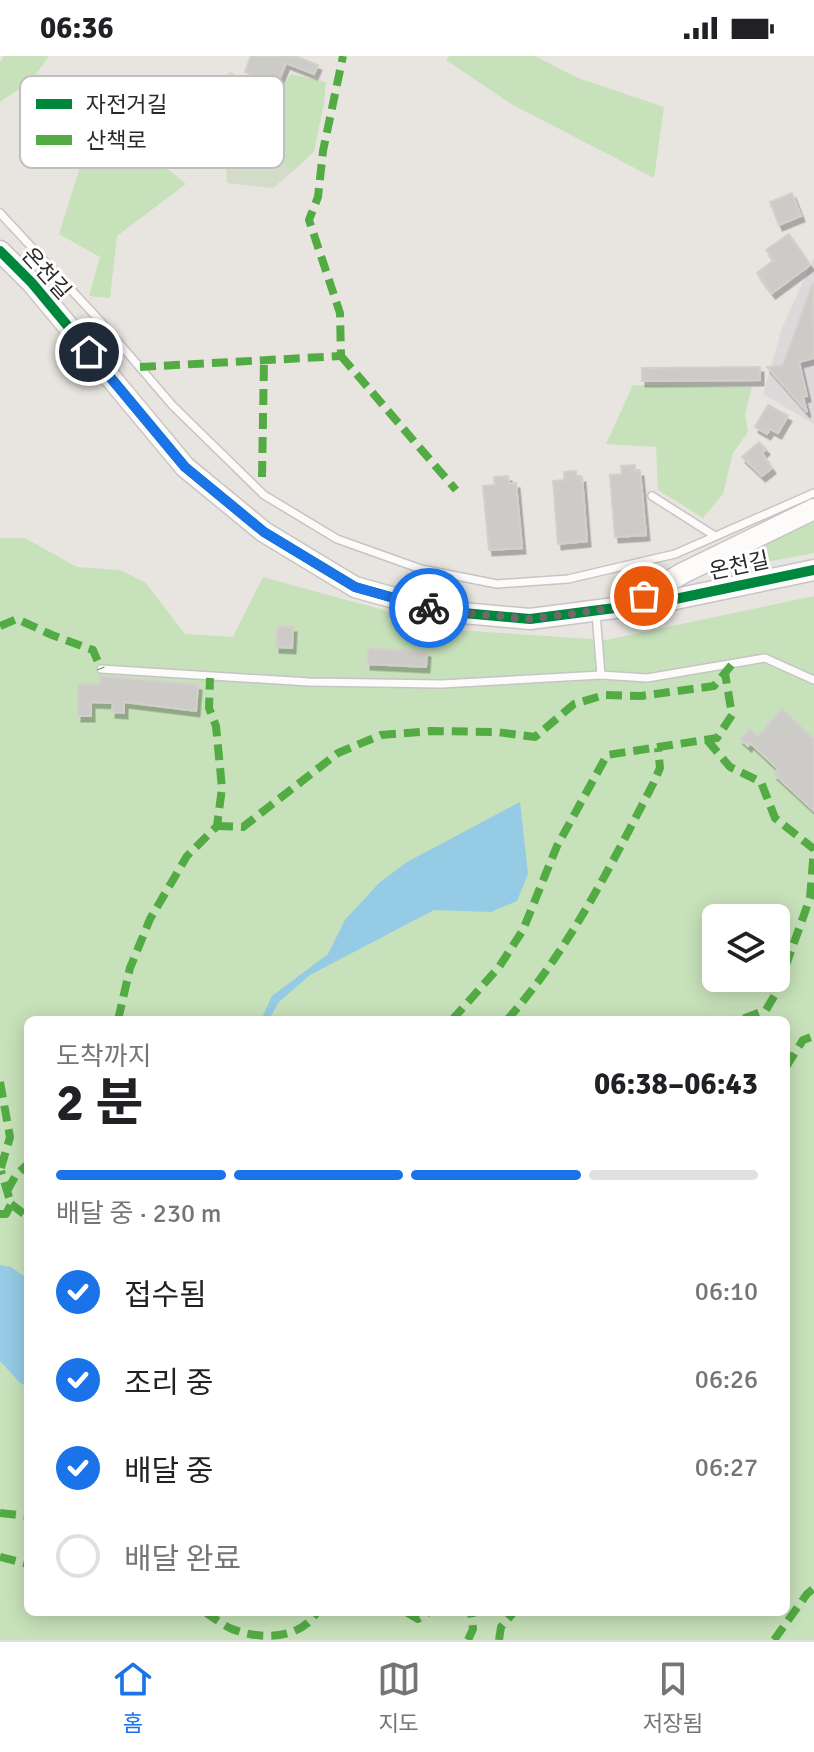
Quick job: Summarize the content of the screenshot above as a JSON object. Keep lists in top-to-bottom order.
{
  "streets": {
    "street": ["온천길"]
  },
  "legend": ["자전거길", "산책로"],
  "page": {
    "status": "06:36",
    "heading": ["2 분", "도착까지", "06:38–06:43"],
    "bar": "배달 중 · 230 m",
    "list": [
      ["접수됨", "06:10"],
      ["조리 중", "06:26"],
      ["배달 중", "06:27"],
      "배달 완료"
    ],
    "tabs": ["홈", "지도", "저장됨"]
  }
}
